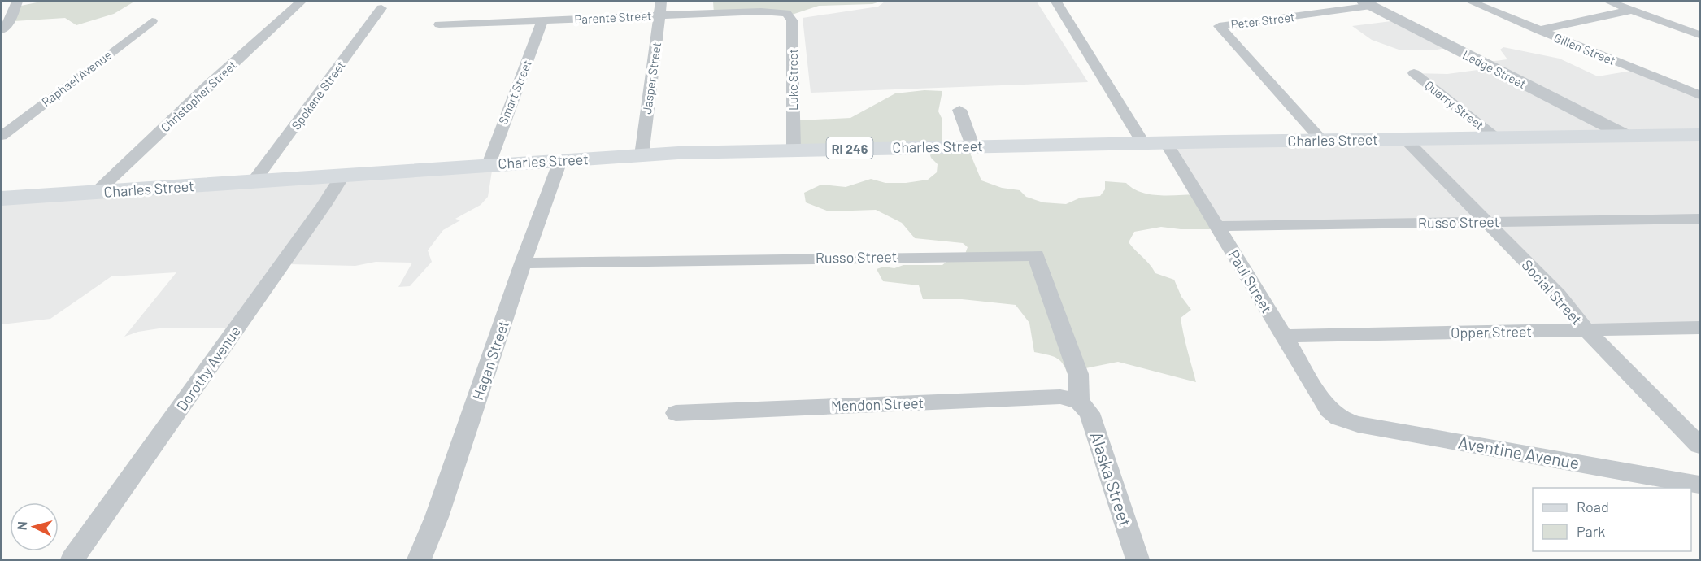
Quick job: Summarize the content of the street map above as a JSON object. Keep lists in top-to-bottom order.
{
  "streets": {
    "main road": ["Charles Street", "RI 246"],
    "street": [
      "Parente Street",
      "Peter Street",
      "Gillen Street",
      "Ledge Street",
      "Raphael Avenue",
      "Jasper Street",
      "Luke Street",
      "Smart Street",
      "Spokane Street",
      "Christopher Street",
      "Quarry Street",
      "Russo Street",
      "Paul Street",
      "Social Street",
      "Opper Street",
      "Hagan Street",
      "Dorothy Avenue",
      "Mendon Street",
      "Aventine Avenue",
      "Alaska Street"
    ]
  },
  "crossings": [
    ["Parente Street", "Jasper Street"],
    ["Parente Street", "Luke Street"],
    ["Parente Street", "Smart Street"],
    ["Peter Street", "Ledge Street"],
    ["Peter Street", "Charles Street"],
    ["Ledge Street", "Charles Street"],
    ["Jasper Street", "Charles Street"],
    ["Luke Street", "Charles Street"],
    ["Smart Street", "Charles Street"],
    ["Spokane Street", "Charles Street"],
    ["Christopher Street", "Charles Street"],
    ["Quarry Street", "Charles Street"],
    ["Charles Street", "Paul Street"],
    ["Charles Street", "Social Street"],
    ["Charles Street", "Hagan Street"],
    ["Charles Street", "Dorothy Avenue"],
    ["Russo Street", "Paul Street"],
    ["Russo Street", "Social Street"],
    ["Russo Street", "Hagan Street"],
    ["Russo Street", "Mendon Street"],
    ["Russo Street", "Alaska Street"],
    ["Paul Street", "Opper Street"],
    ["Paul Street", "Aventine Avenue"],
    ["Social Street", "Opper Street"],
    ["Mendon Street", "Alaska Street"]
  ],
  "legend": ["Road", "Park"],
  "north": "left"
}
